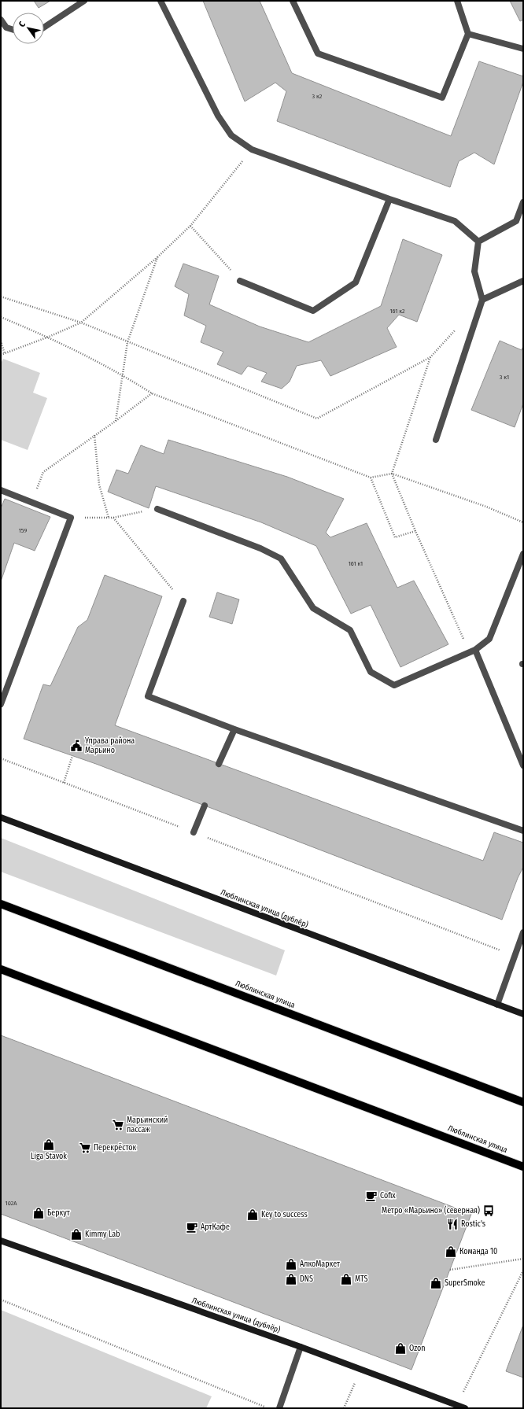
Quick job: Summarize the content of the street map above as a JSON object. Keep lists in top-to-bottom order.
{
  "streets": {
    "main road": ["Люблинская улица"],
    "street": ["Люблинская улица (дублёр)"]
  },
  "places": {
    "public building": ["Управа района Марьино"],
    "supermarket": ["Марьинский пассаж", "Перекрёсток"],
    "shop": [
      "Liga Stavok",
      "Беркут",
      "Key to success",
      "Kimmy Lab",
      "Команда 10",
      "АлкоМаркет",
      "DNS",
      "MTS",
      "SuperSmoke",
      "Ozon"
    ],
    "cafe": ["Cofix", "АртКафе"],
    "bus stop": ["Метро «Марьино» (северная)"],
    "restaurant": ["Rostic's"]
  },
  "house_numbers": [
    "3 к2",
    "161 к2",
    "3 к1",
    "159",
    "161 к1",
    "102А"
  ],
  "north": "top left"
}
